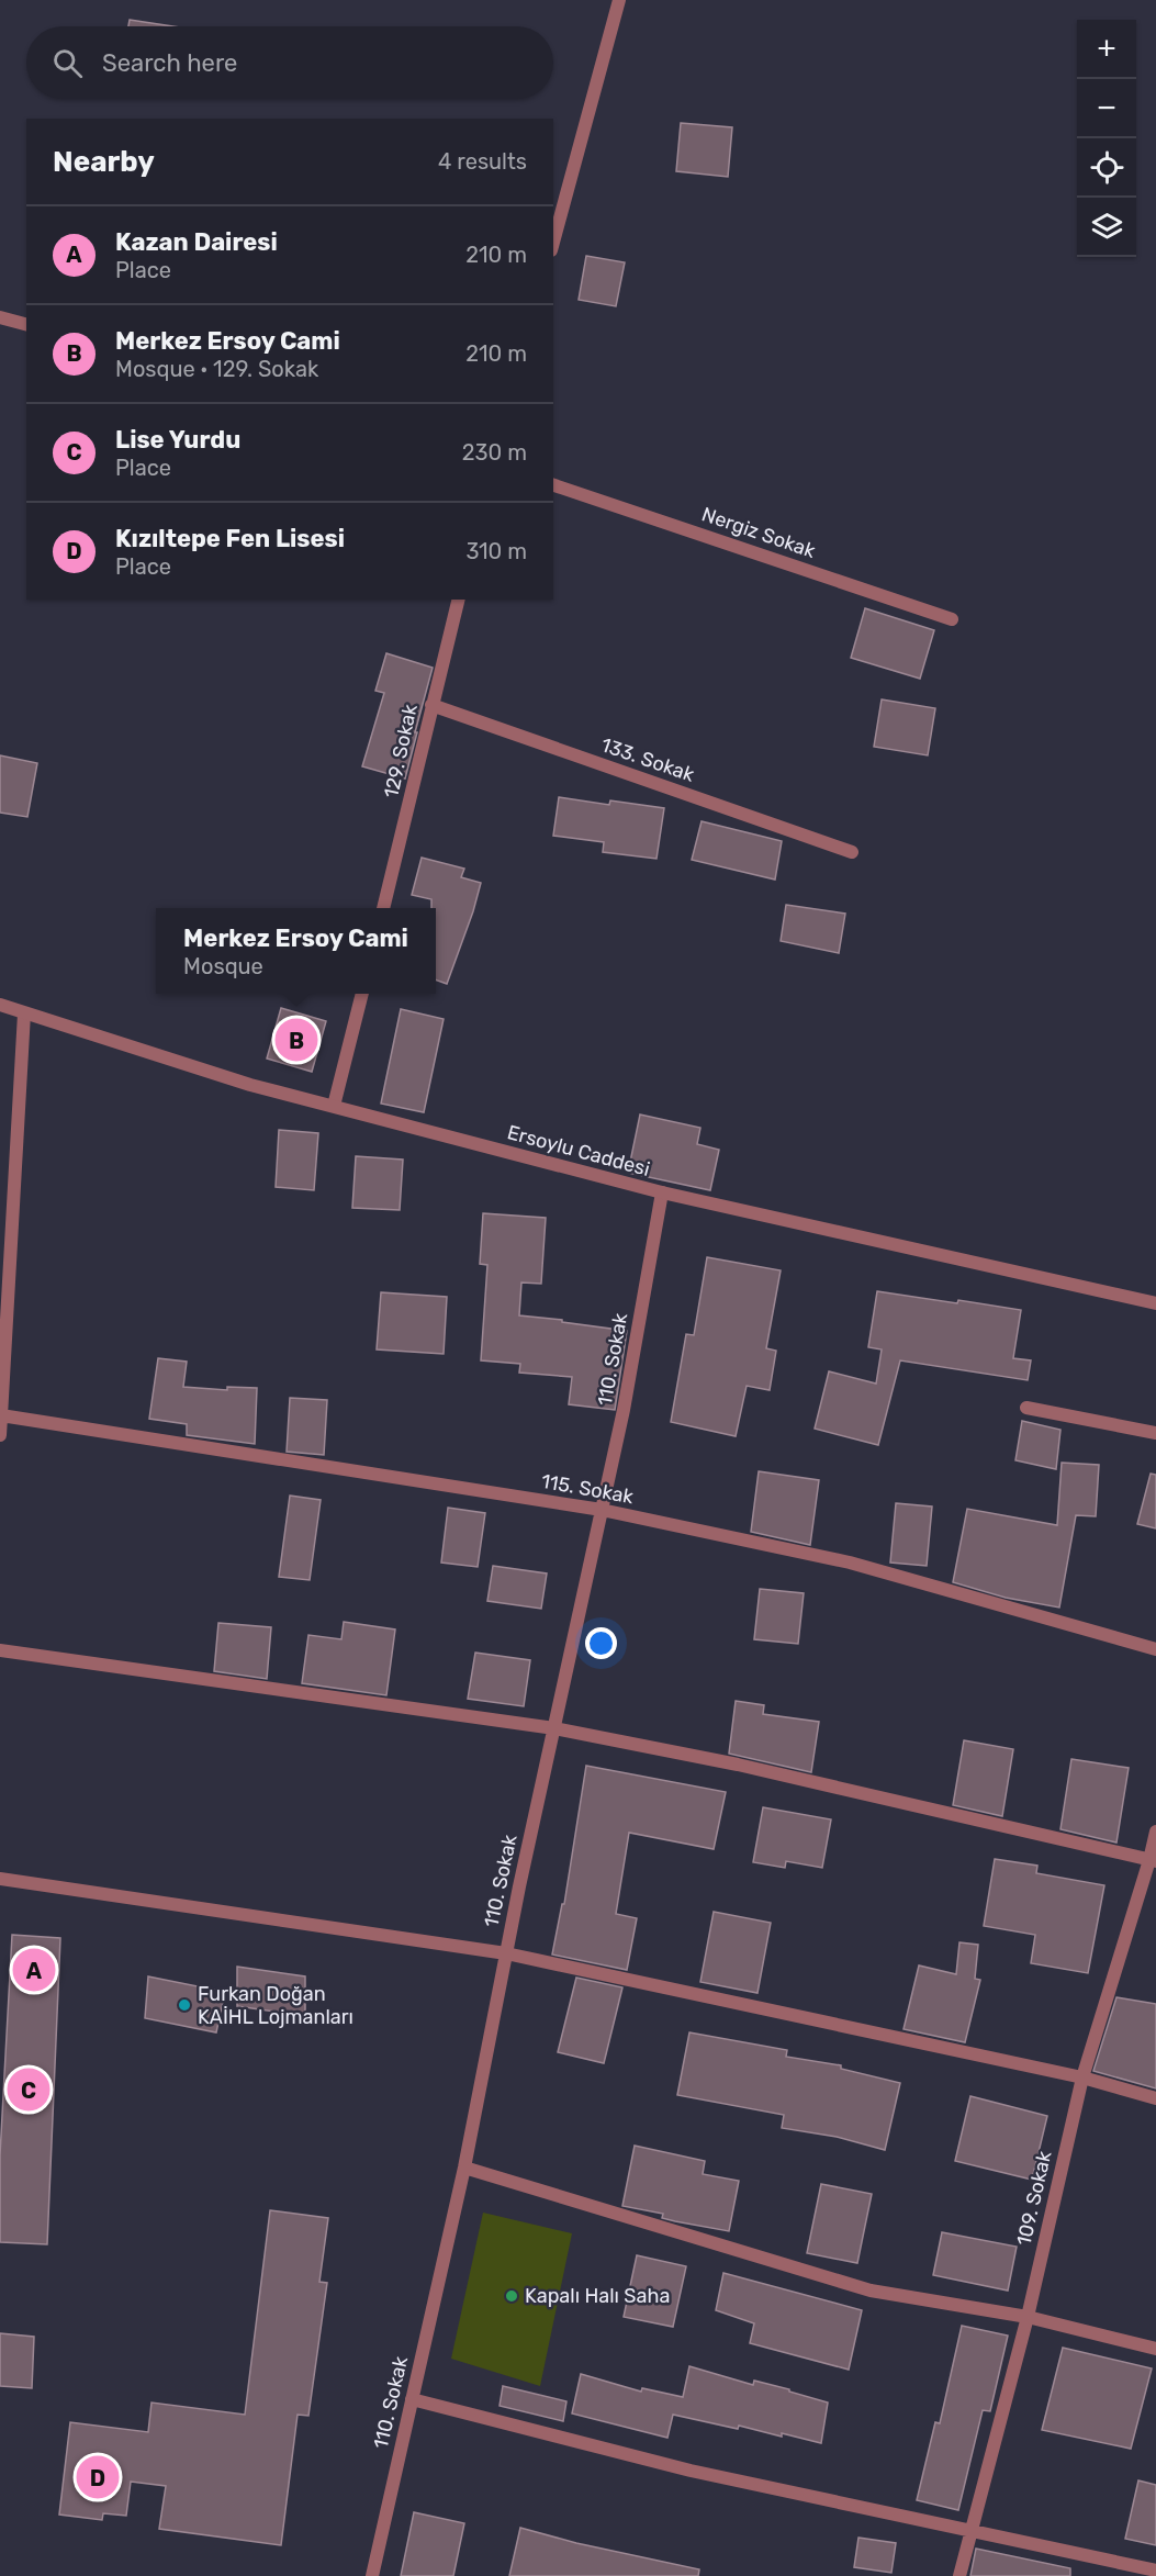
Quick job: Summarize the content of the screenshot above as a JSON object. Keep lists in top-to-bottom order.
{
  "streets": {
    "street": [
      "Nergiz Sokak",
      "129. Sokak",
      "133. Sokak",
      "Ersoylu Caddesi",
      "110. Sokak",
      "115. Sokak",
      "109. Sokak"
    ]
  },
  "crossings": [
    ["129. Sokak", "133. Sokak"],
    ["Ersoylu Caddesi", "110. Sokak"],
    ["110. Sokak", "115. Sokak"]
  ],
  "places": ["Furkan Doğan KAİHL Lojmanları", "Kapalı Halı Saha"],
  "page": {
    "map_buttons": ["+", "−"],
    "search": "Search here",
    "heading": ["Nearby", "4 results"],
    "list": [
      {
        "mark": "A",
        "name": "Kazan Dairesi",
        "note": "Place",
        "value": "210 m"
      },
      {
        "mark": "B",
        "name": "Merkez Ersoy Cami",
        "note": "Mosque · 129. Sokak",
        "value": "210 m"
      },
      {
        "mark": "C",
        "name": "Lise Yurdu",
        "note": "Place",
        "value": "230 m"
      },
      {
        "mark": "D",
        "name": "Kızıltepe Fen Lisesi",
        "note": "Place",
        "value": "310 m"
      }
    ],
    "popup": ["Merkez Ersoy Cami", "Mosque"],
    "pins": [
      "B",
      "A",
      "C",
      "D"
    ]
  }
}
